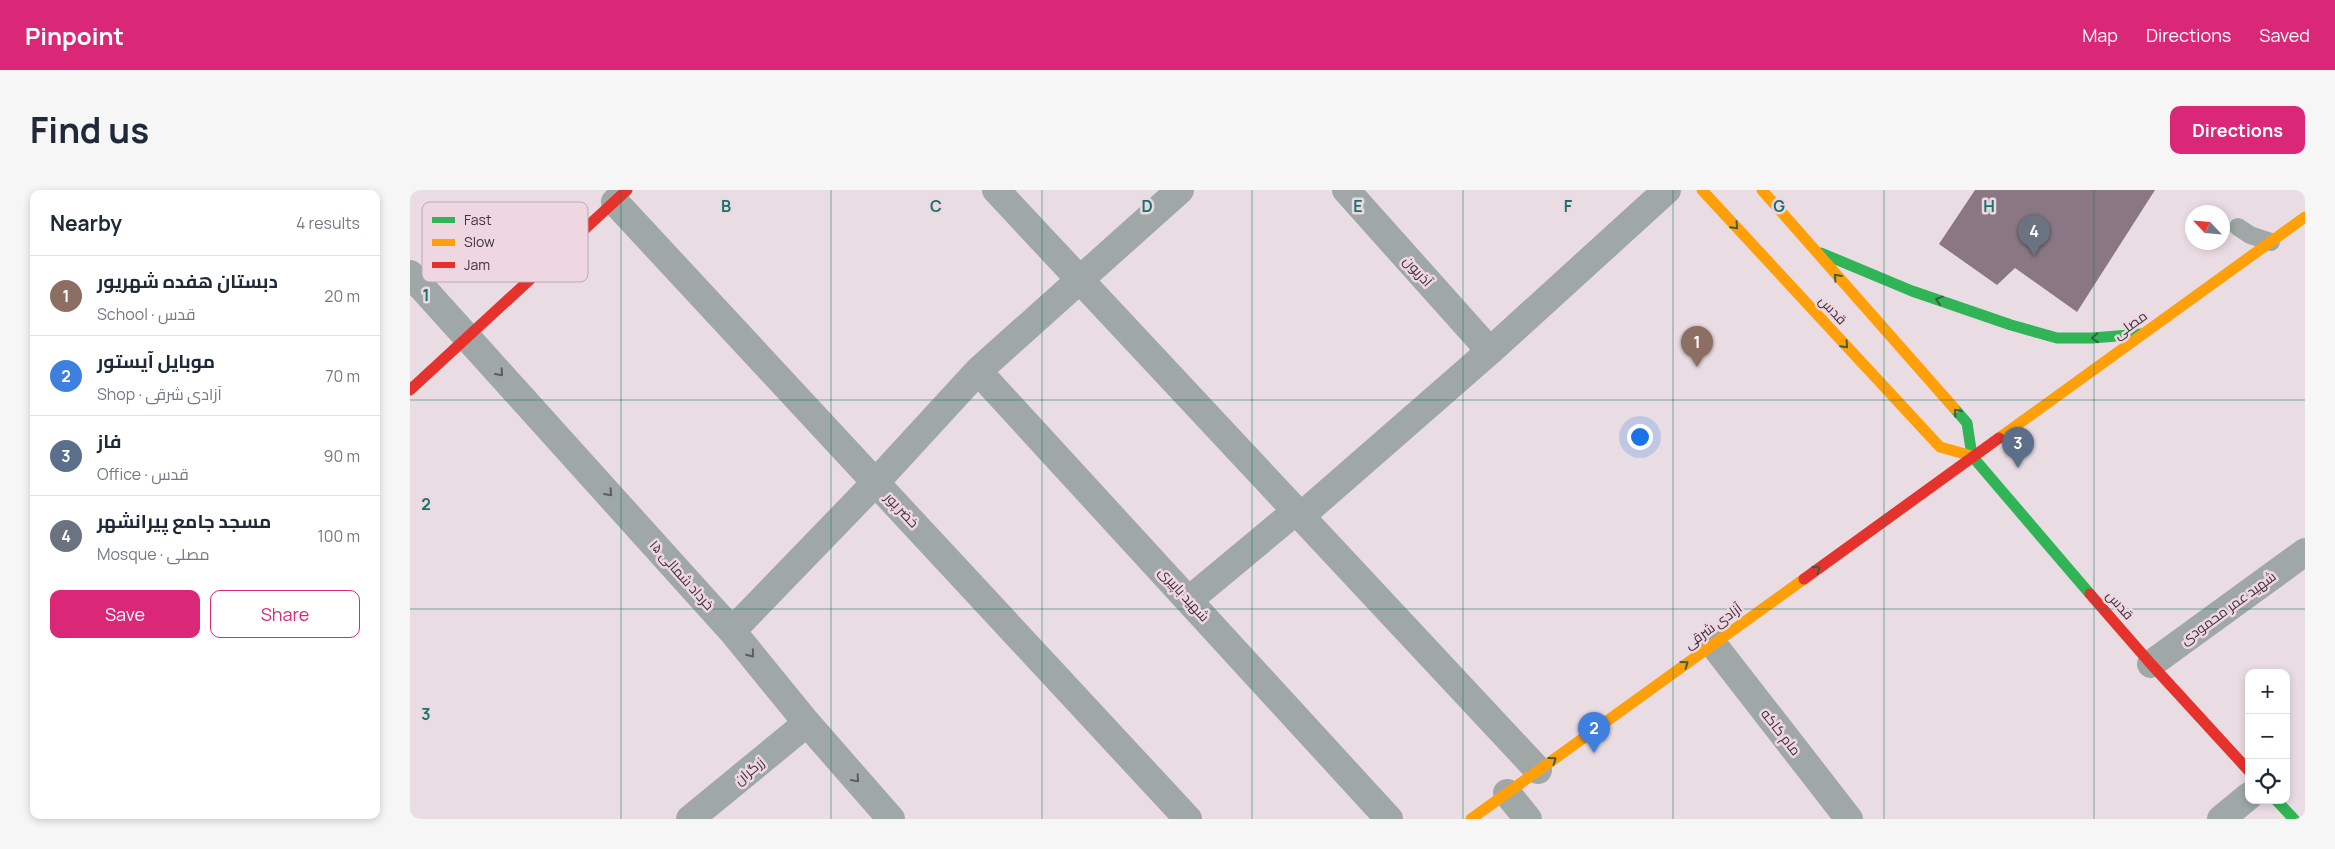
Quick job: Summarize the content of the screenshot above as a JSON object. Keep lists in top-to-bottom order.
{
  "streets": {
    "main road": ["قدس", "مصلی", "آزادی شرقی"],
    "street": [
      "آذریون",
      "خضر پور",
      "۱۵ خرداد شمالی",
      "شهید باپیری",
      "شهید عمر محمودی",
      "مام کاکه",
      "زرگران"
    ]
  },
  "crossings": [
    ["قدس", "مصلی"],
    ["قدس", "شهید عمر محمودی"],
    ["قدس", "آزادی شرقی"],
    ["مصلی", "آزادی شرقی"],
    ["۱۵ خرداد شمالی", "زرگران"],
    ["آزادی شرقی", "مام کاکه"]
  ],
  "one_way": ["۱۵ خرداد شمالی", "آزادی شرقی"],
  "legend": ["Fast", "Slow", "Jam"],
  "north": "top left",
  "page": {
    "header": "Pinpoint",
    "nav": ["Map", "Directions", "Saved"],
    "title": "Find us",
    "buttons": [
      "Directions",
      ["Save", "Share"]
    ],
    "heading": ["Nearby", "4 results"],
    "pins": [
      "4",
      "1",
      "3",
      "2"
    ],
    "list": [
      {
        "mark": "1",
        "name": "دبستان هفده شهریور",
        "note": "School · قدس",
        "value": "20 m"
      },
      {
        "mark": "2",
        "name": "موبایل آیستور",
        "note": "Shop · آزادی شرقی",
        "value": "70 m"
      },
      {
        "mark": "3",
        "name": "فاز",
        "note": "Office · قدس",
        "value": "90 m"
      },
      {
        "mark": "4",
        "name": "مسجد جامع پیرانشهر",
        "note": "Mosque · مصلی",
        "value": "100 m"
      }
    ],
    "map_buttons": ["+", "−"]
  },
  "grid": {
    "columns": [
      "B",
      "C",
      "D",
      "E",
      "F",
      "G",
      "H"
    ],
    "rows": ["1", "2", "3"]
  }
}
